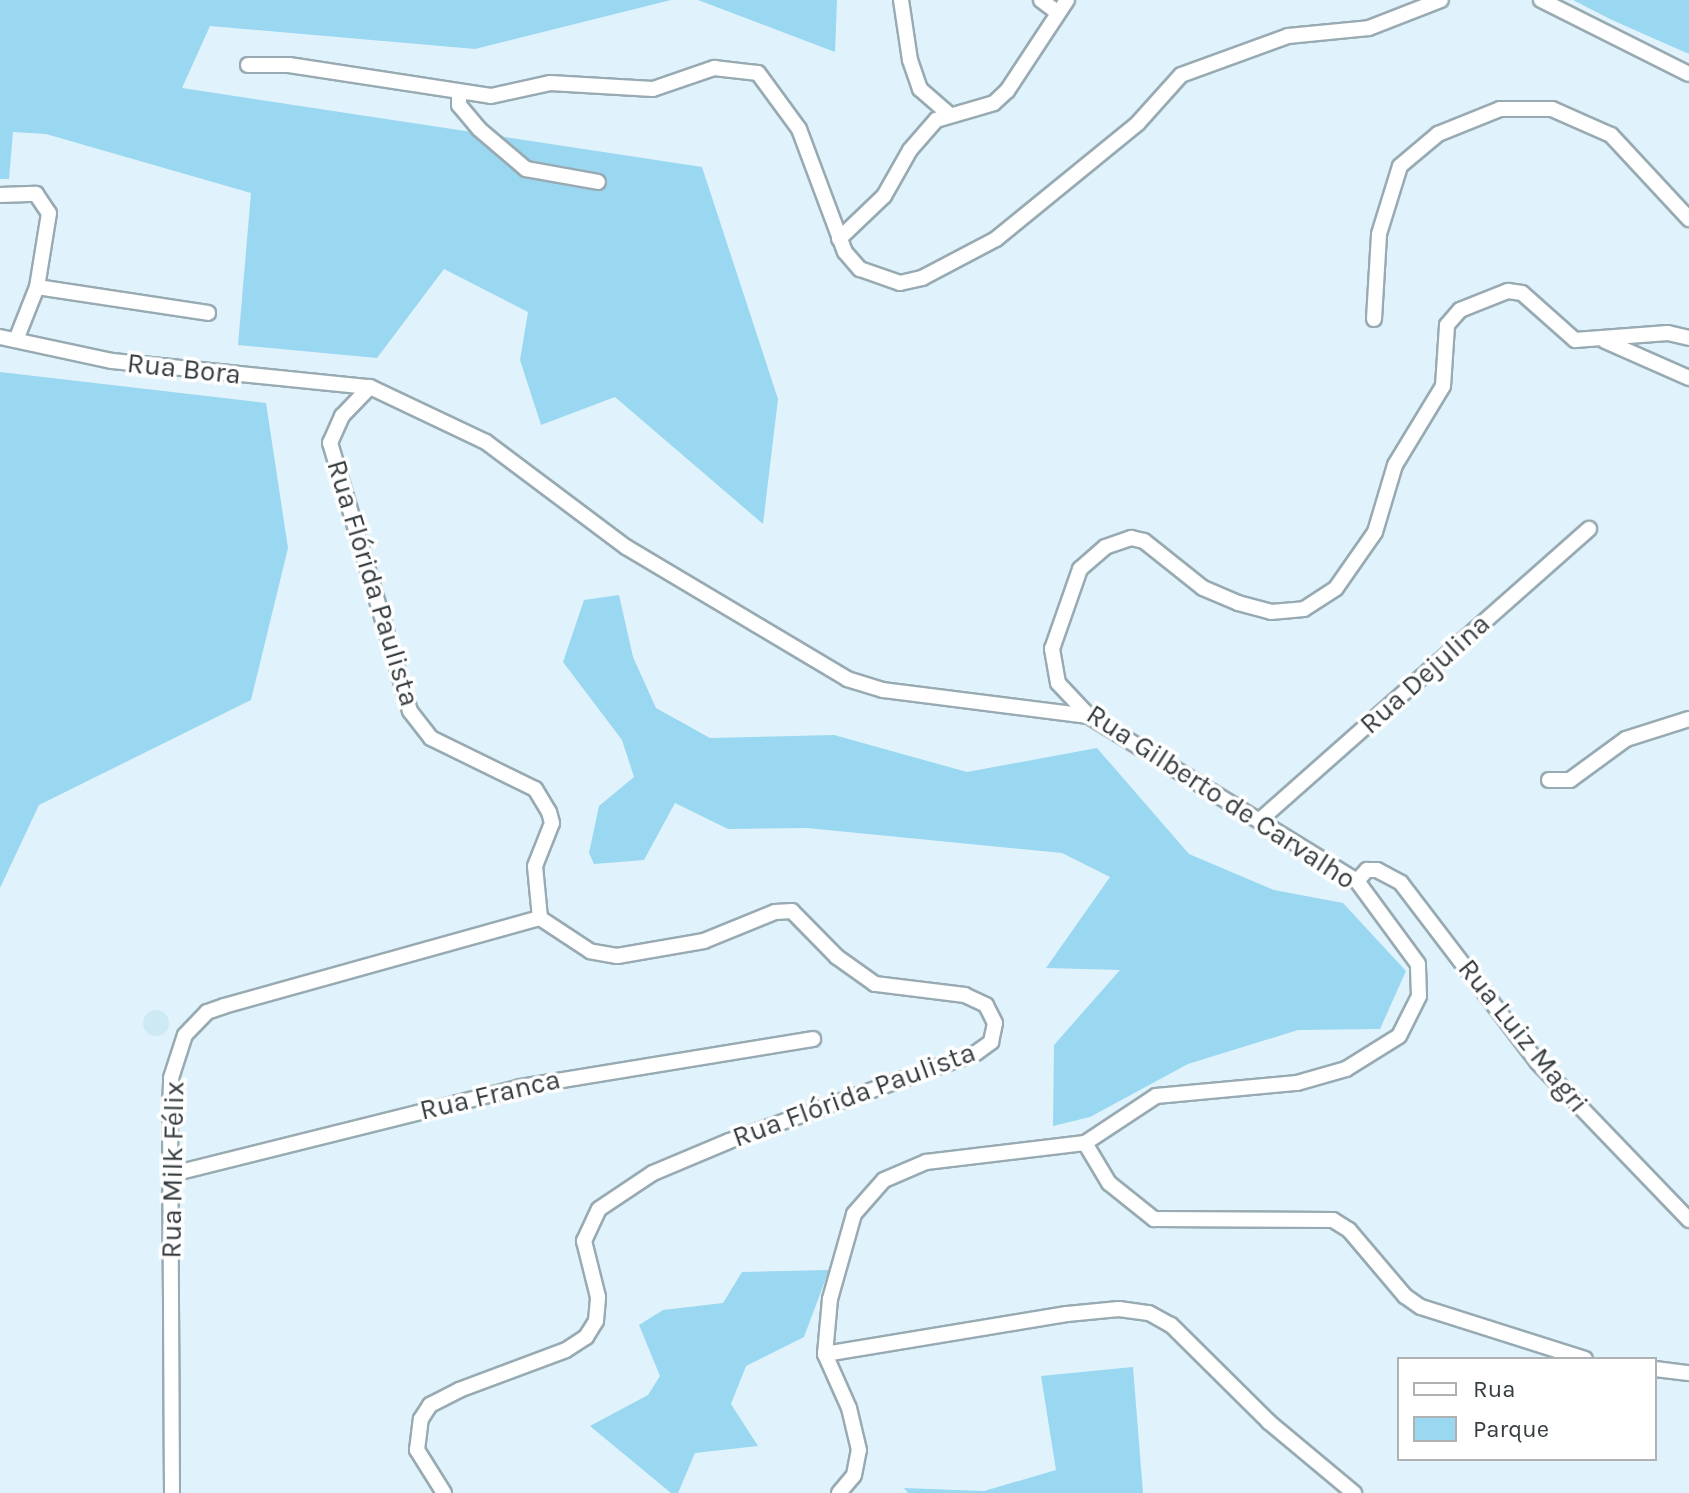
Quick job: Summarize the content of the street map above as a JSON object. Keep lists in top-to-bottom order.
{
  "streets": {
    "street": [
      "Rua Bora",
      "Rua Flórida Paulista",
      "Rua Dejulina",
      "Rua Gilberto de Carvalho",
      "Rua Luiz Magri",
      "Rua Franca",
      "Rua Milk Félix"
    ]
  },
  "crossings": [
    ["Rua Bora", "Rua Flórida Paulista"],
    ["Rua Flórida Paulista", "Rua Milk Félix"],
    ["Rua Dejulina", "Rua Gilberto de Carvalho"],
    ["Rua Gilberto de Carvalho", "Rua Luiz Magri"],
    ["Rua Franca", "Rua Milk Félix"]
  ],
  "legend": ["Rua", "Parque"]
}
